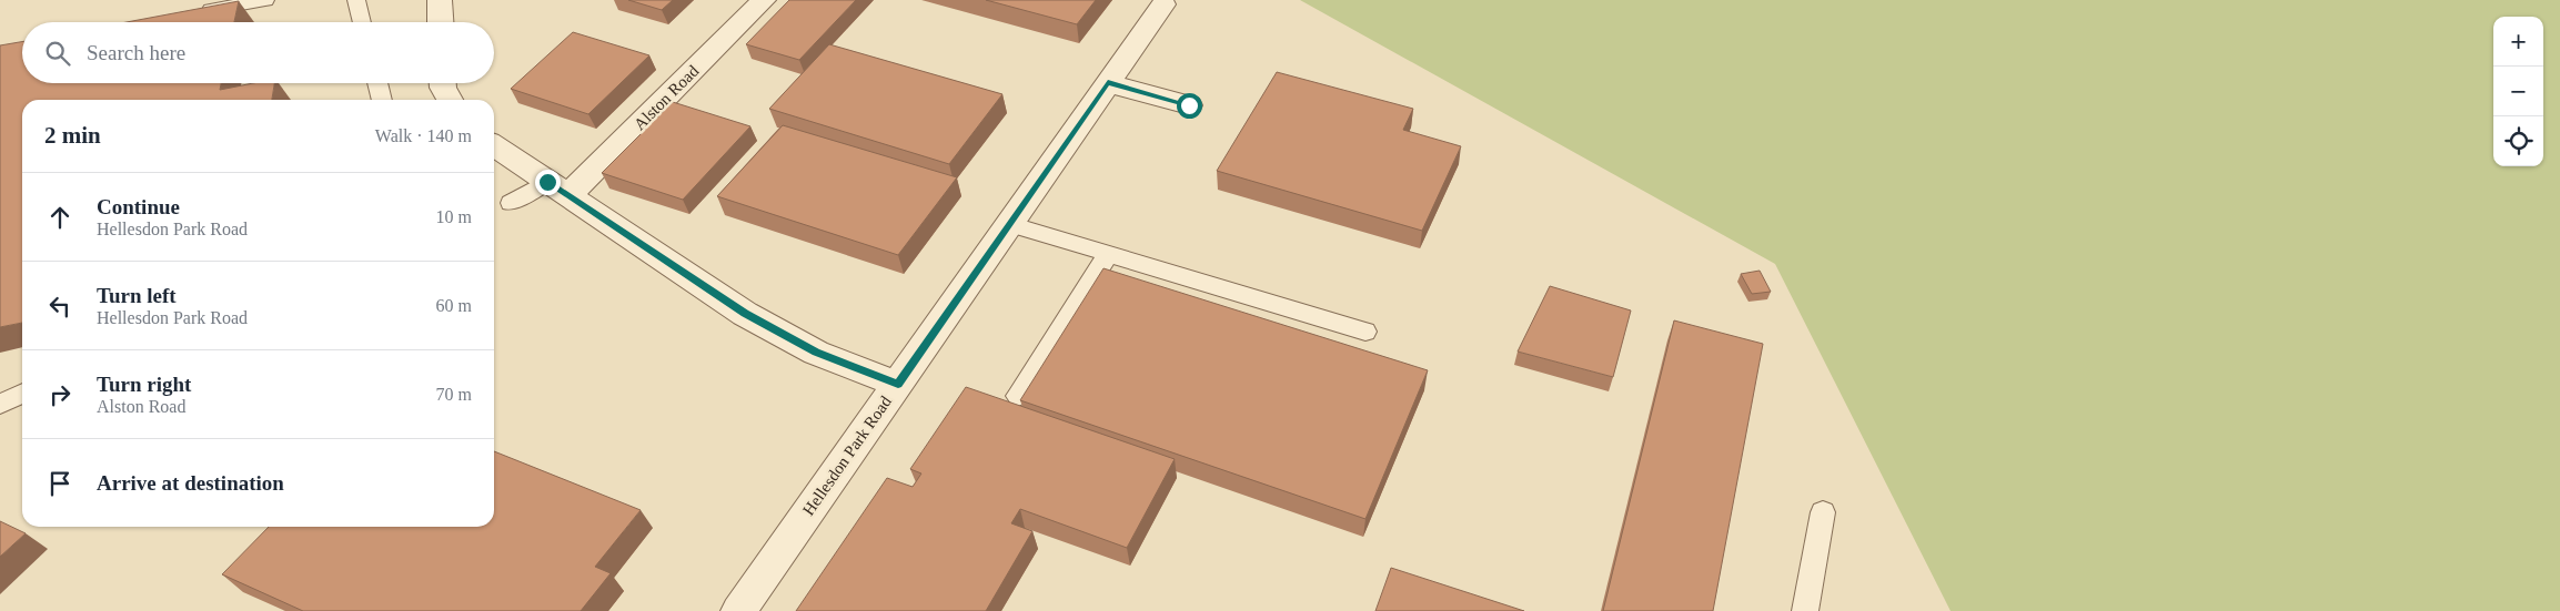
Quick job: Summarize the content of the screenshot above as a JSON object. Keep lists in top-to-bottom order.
{
  "streets": {
    "street": ["Alston Road", "Hellesdon Park Road"]
  },
  "page": {
    "map_buttons": ["+", "−"],
    "search": "Search here",
    "heading": ["2 min", "Walk · 140 m"],
    "list": [
      ["Continue", "Hellesdon Park Road", "10 m"],
      ["Turn left", "Hellesdon Park Road", "60 m"],
      ["Turn right", "Alston Road", "70 m"],
      "Arrive at destination"
    ]
  }
}
